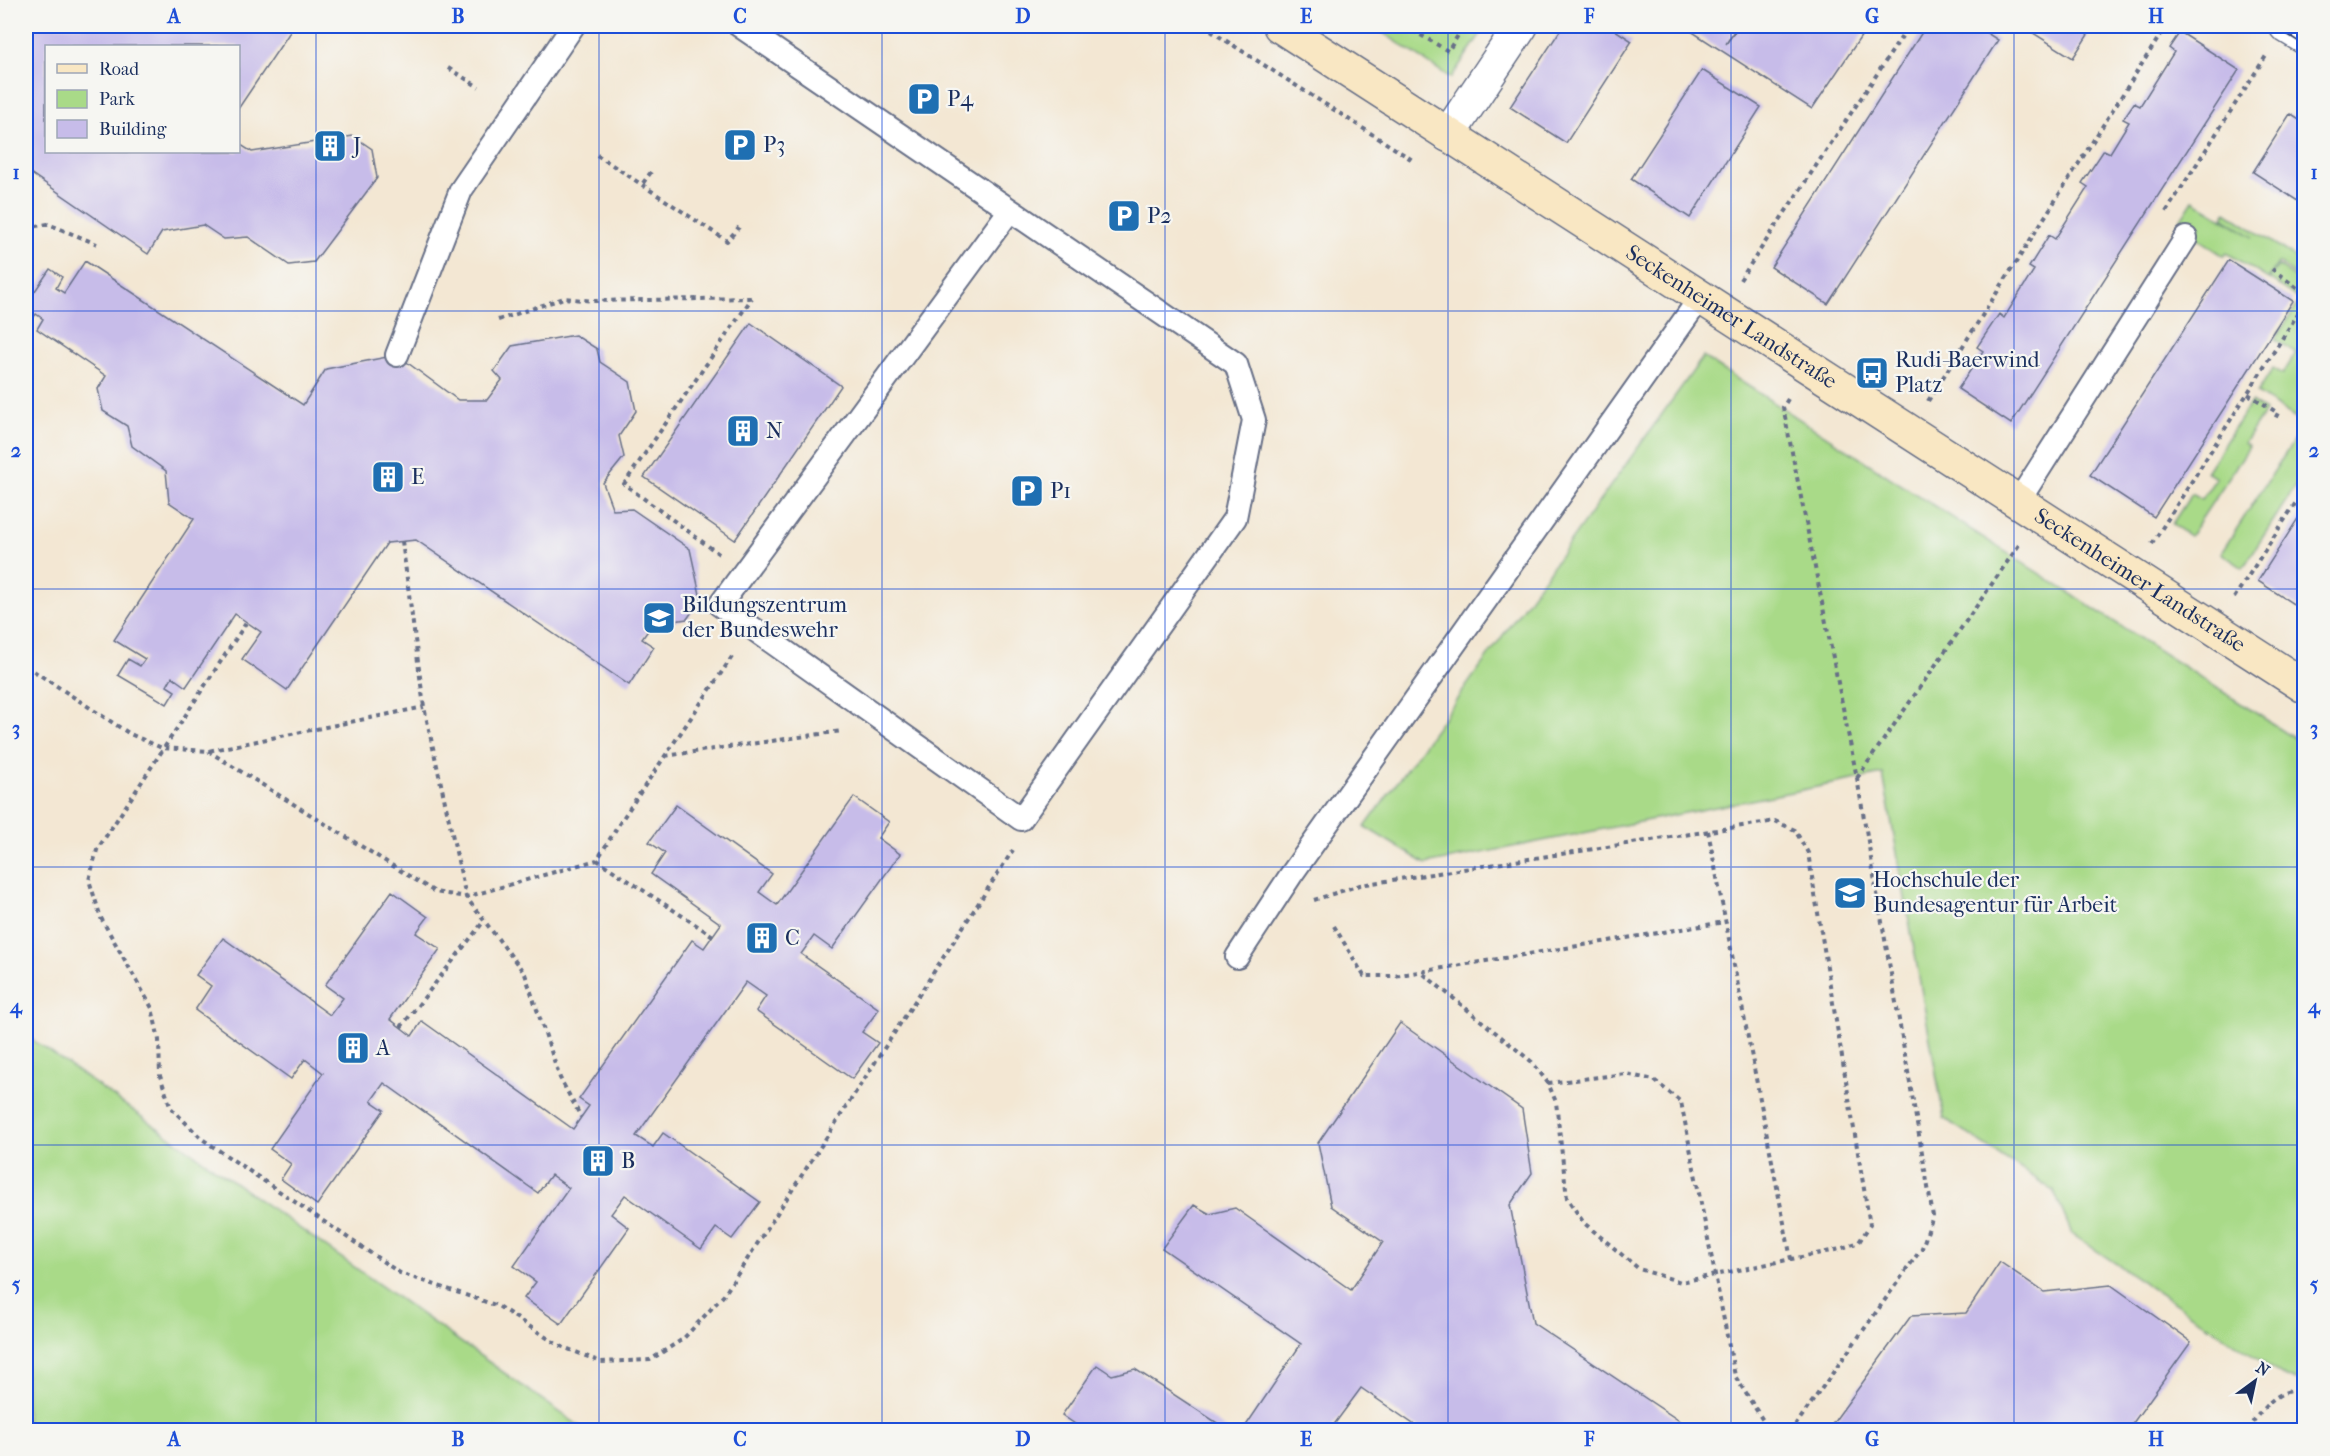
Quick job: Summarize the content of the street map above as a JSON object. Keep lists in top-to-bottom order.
{
  "streets": {
    "main road": ["Seckenheimer Landstraße"]
  },
  "places": {
    "parking": [
      "P4",
      "P3",
      "P2",
      "P1"
    ],
    "building": [
      "J",
      "N",
      "E",
      "C",
      "A",
      "B"
    ],
    "bus stop": ["Rudi-Baerwind Platz"],
    "school or university": ["Bildungszentrum der Bundeswehr", "Hochschule der Bundesagentur für Arbeit"]
  },
  "legend": ["Road", "Park", "Building"],
  "north": "top right",
  "grid": {
    "columns": [
      "A",
      "B",
      "C",
      "D",
      "E",
      "F",
      "G",
      "H"
    ],
    "rows": [
      "1",
      "2",
      "3",
      "4",
      "5"
    ]
  }
}
